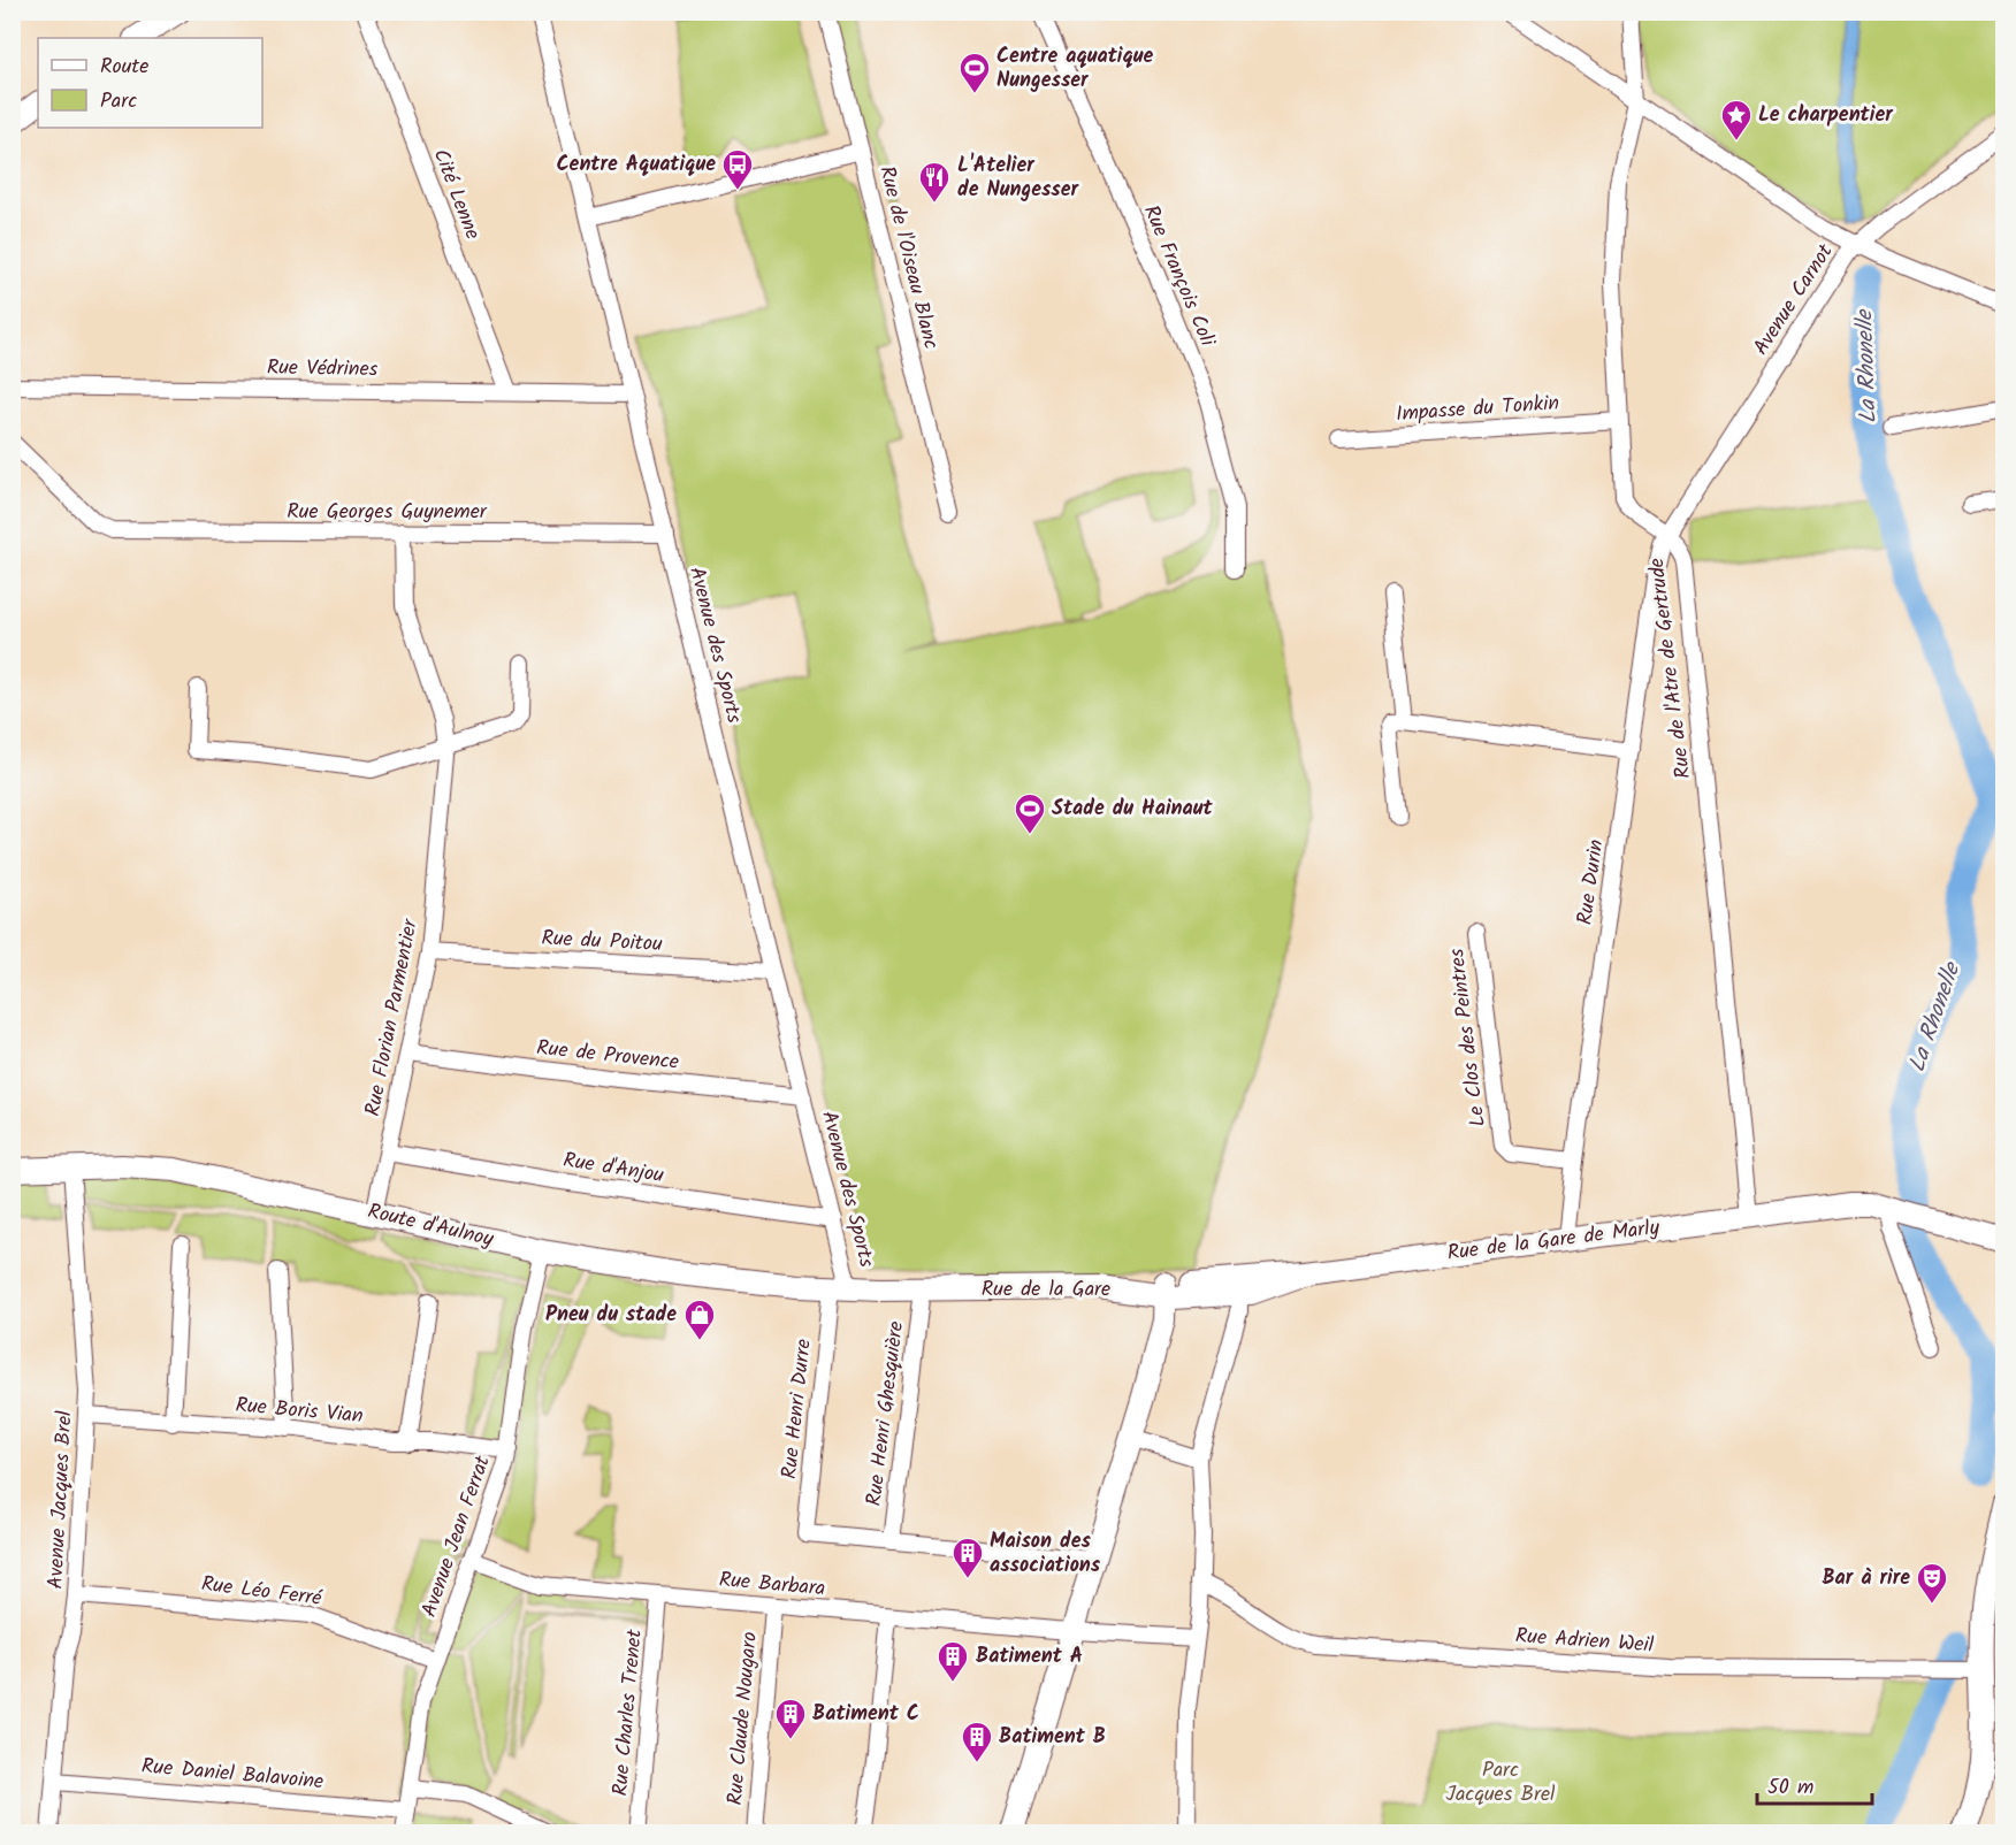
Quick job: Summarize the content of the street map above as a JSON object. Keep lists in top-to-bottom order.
{
  "streets": {
    "street": [
      "Cité Lenne",
      "Rue de l'Oiseau Blanc",
      "Rue François Coli",
      "Avenue Carnot",
      "Rue Védrines",
      "Impasse du Tonkin",
      "Rue Georges Guynemer",
      "Avenue des Sports",
      "Rue de l'Atre de Gertrude",
      "Rue Durin",
      "Rue du Poitou",
      "Rue Florian Parmentier",
      "Le Clos des Peintres",
      "Rue de Provence",
      "Rue d'Anjou",
      "Route d'Aulnoy",
      "Rue de la Gare de Marly",
      "Rue de la Gare",
      "Rue Henri Durre",
      "Rue Boris Vian",
      "Rue Henri Ghesquière",
      "Avenue Jacques Brel",
      "Avenue Jean Ferrat",
      "Rue Barbara",
      "Rue Léo Ferré",
      "Rue Adrien Weil",
      "Rue Charles Trenet",
      "Rue Claude Nougaro",
      "Rue Daniel Balavoine"
    ]
  },
  "crossings": [
    ["Cité Lenne", "Rue Védrines"],
    ["Avenue Carnot", "Rue de l'Atre de Gertrude"],
    ["Avenue Carnot", "Rue Durin"],
    ["Rue Védrines", "Avenue des Sports"],
    ["Impasse du Tonkin", "Rue de l'Atre de Gertrude"],
    ["Rue Georges Guynemer", "Avenue des Sports"],
    ["Rue Georges Guynemer", "Rue Florian Parmentier"],
    ["Avenue des Sports", "Rue du Poitou"],
    ["Avenue des Sports", "Rue de Provence"],
    ["Avenue des Sports", "Rue d'Anjou"],
    ["Avenue des Sports", "Route d'Aulnoy"],
    ["Avenue des Sports", "Rue de la Gare"],
    ["Avenue des Sports", "Rue Henri Durre"],
    ["Rue de l'Atre de Gertrude", "Rue Durin"],
    ["Rue de l'Atre de Gertrude", "Rue de la Gare de Marly"],
    ["Rue Durin", "Le Clos des Peintres"],
    ["Rue Durin", "Rue de la Gare de Marly"],
    ["Rue du Poitou", "Rue Florian Parmentier"],
    ["Rue Florian Parmentier", "Rue de Provence"],
    ["Rue Florian Parmentier", "Rue d'Anjou"],
    ["Rue Florian Parmentier", "Route d'Aulnoy"],
    ["Route d'Aulnoy", "Rue de la Gare"],
    ["Route d'Aulnoy", "Rue Henri Durre"],
    ["Route d'Aulnoy", "Avenue Jacques Brel"],
    ["Route d'Aulnoy", "Avenue Jean Ferrat"],
    ["Rue de la Gare", "Rue Henri Durre"],
    ["Rue de la Gare", "Rue Henri Ghesquière"],
    ["Rue Henri Durre", "Rue Henri Ghesquière"],
    ["Rue Boris Vian", "Avenue Jacques Brel"],
    ["Rue Boris Vian", "Avenue Jean Ferrat"],
    ["Avenue Jacques Brel", "Rue Léo Ferré"],
    ["Avenue Jacques Brel", "Rue Daniel Balavoine"],
    ["Avenue Jean Ferrat", "Rue Barbara"],
    ["Avenue Jean Ferrat", "Rue Léo Ferré"],
    ["Avenue Jean Ferrat", "Rue Daniel Balavoine"],
    ["Rue Barbara", "Rue Charles Trenet"],
    ["Rue Barbara", "Rue Claude Nougaro"]
  ],
  "water": ["La Rhonelle"],
  "parks": ["Parc Jacques Brel"],
  "places": {
    "sports": ["Centre aquatique Nungesser", "Stade du Hainaut"],
    "place": ["Le charpentier"],
    "bus stop": ["Centre Aquatique"],
    "restaurant": ["L'Atelier de Nungesser"],
    "shop": ["Pneu du stade"],
    "building": [
      "Maison des associations",
      "Batiment A",
      "Batiment C",
      "Batiment B"
    ],
    "theatre": ["Bar à rire"]
  },
  "legend": ["Route", "Parc"],
  "scale_bar": "50 m"
}
